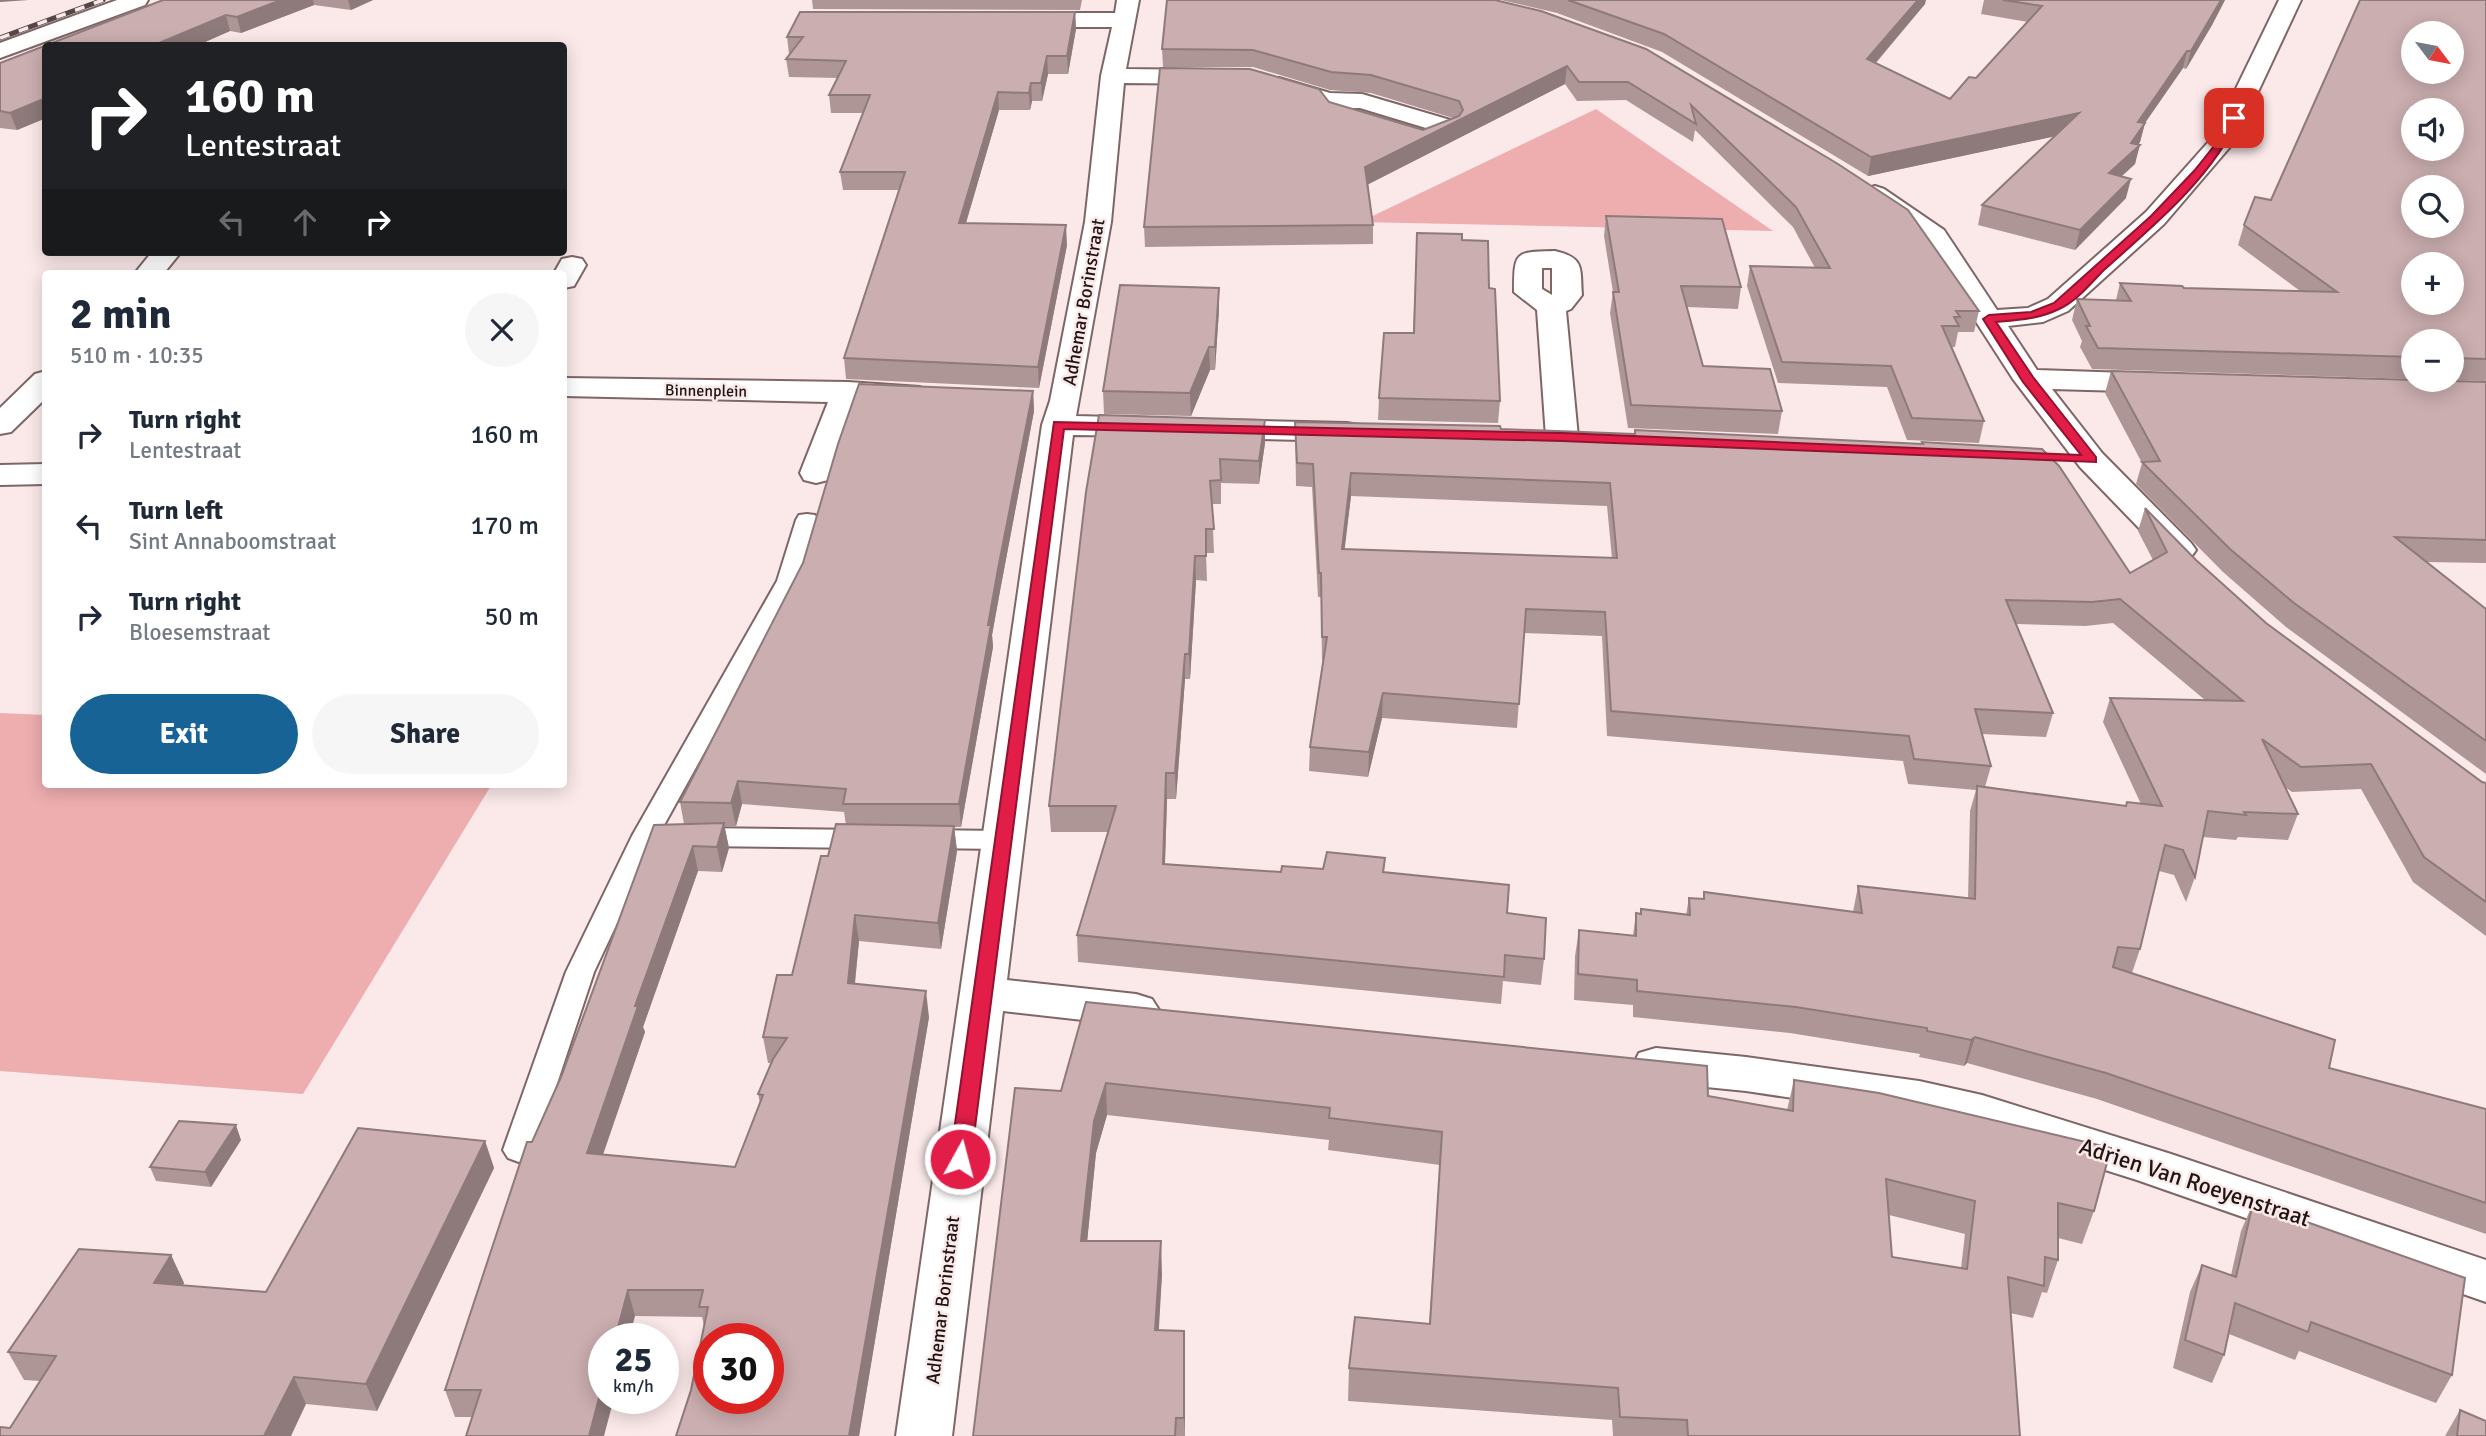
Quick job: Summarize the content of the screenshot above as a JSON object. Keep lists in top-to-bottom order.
{
  "streets": {
    "street": ["Adhemar Borinstraat", "Binnenplein", "Adrien Van Roeyenstraat"]
  },
  "north": "bottom right",
  "page": {
    "map_buttons": ["+", "−"],
    "turn": ["160 m", "Lentestraat"],
    "heading": ["2 min", "510 m · 10:35"],
    "list": [
      {
        "name": "Turn right",
        "note": "Lentestraat",
        "value": "160 m"
      },
      {
        "name": "Turn left",
        "note": "Sint Annaboomstraat",
        "value": "170 m"
      },
      {
        "name": "Turn right",
        "note": "Bloesemstraat",
        "value": "50 m"
      }
    ],
    "buttons": ["Exit", "Share"],
    "speed": "25 km/h",
    "limit": "30"
  }
}
